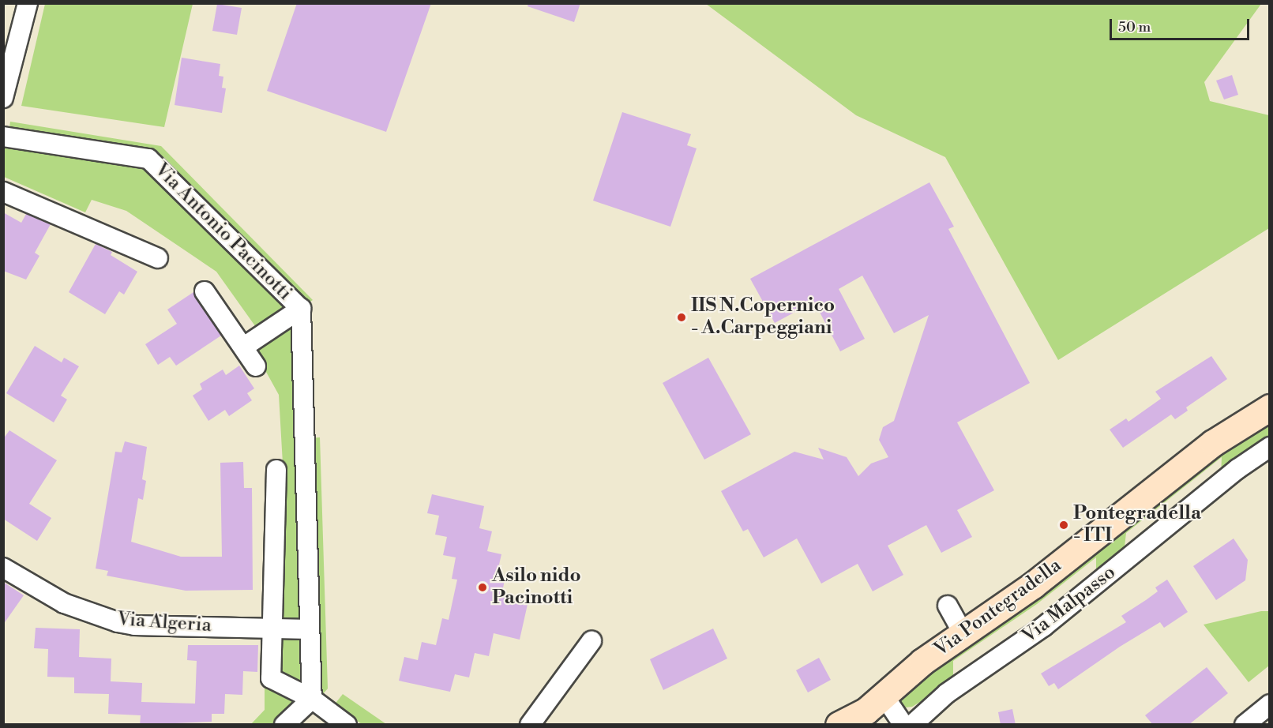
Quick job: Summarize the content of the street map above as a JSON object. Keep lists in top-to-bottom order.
{
  "streets": {
    "street": [
      "Via Antonio Pacinotti",
      "Via Malpasso",
      "Via Pontegradella",
      "Via Algeria"
    ]
  },
  "crossings": [
    ["Via Antonio Pacinotti", "Via Algeria"]
  ],
  "places": ["IIS N.Copernico - A.Carpeggiani", "Pontegradella - ITI", "Asilo nido Pacinotti"],
  "scale_bar": "50 m"
}
